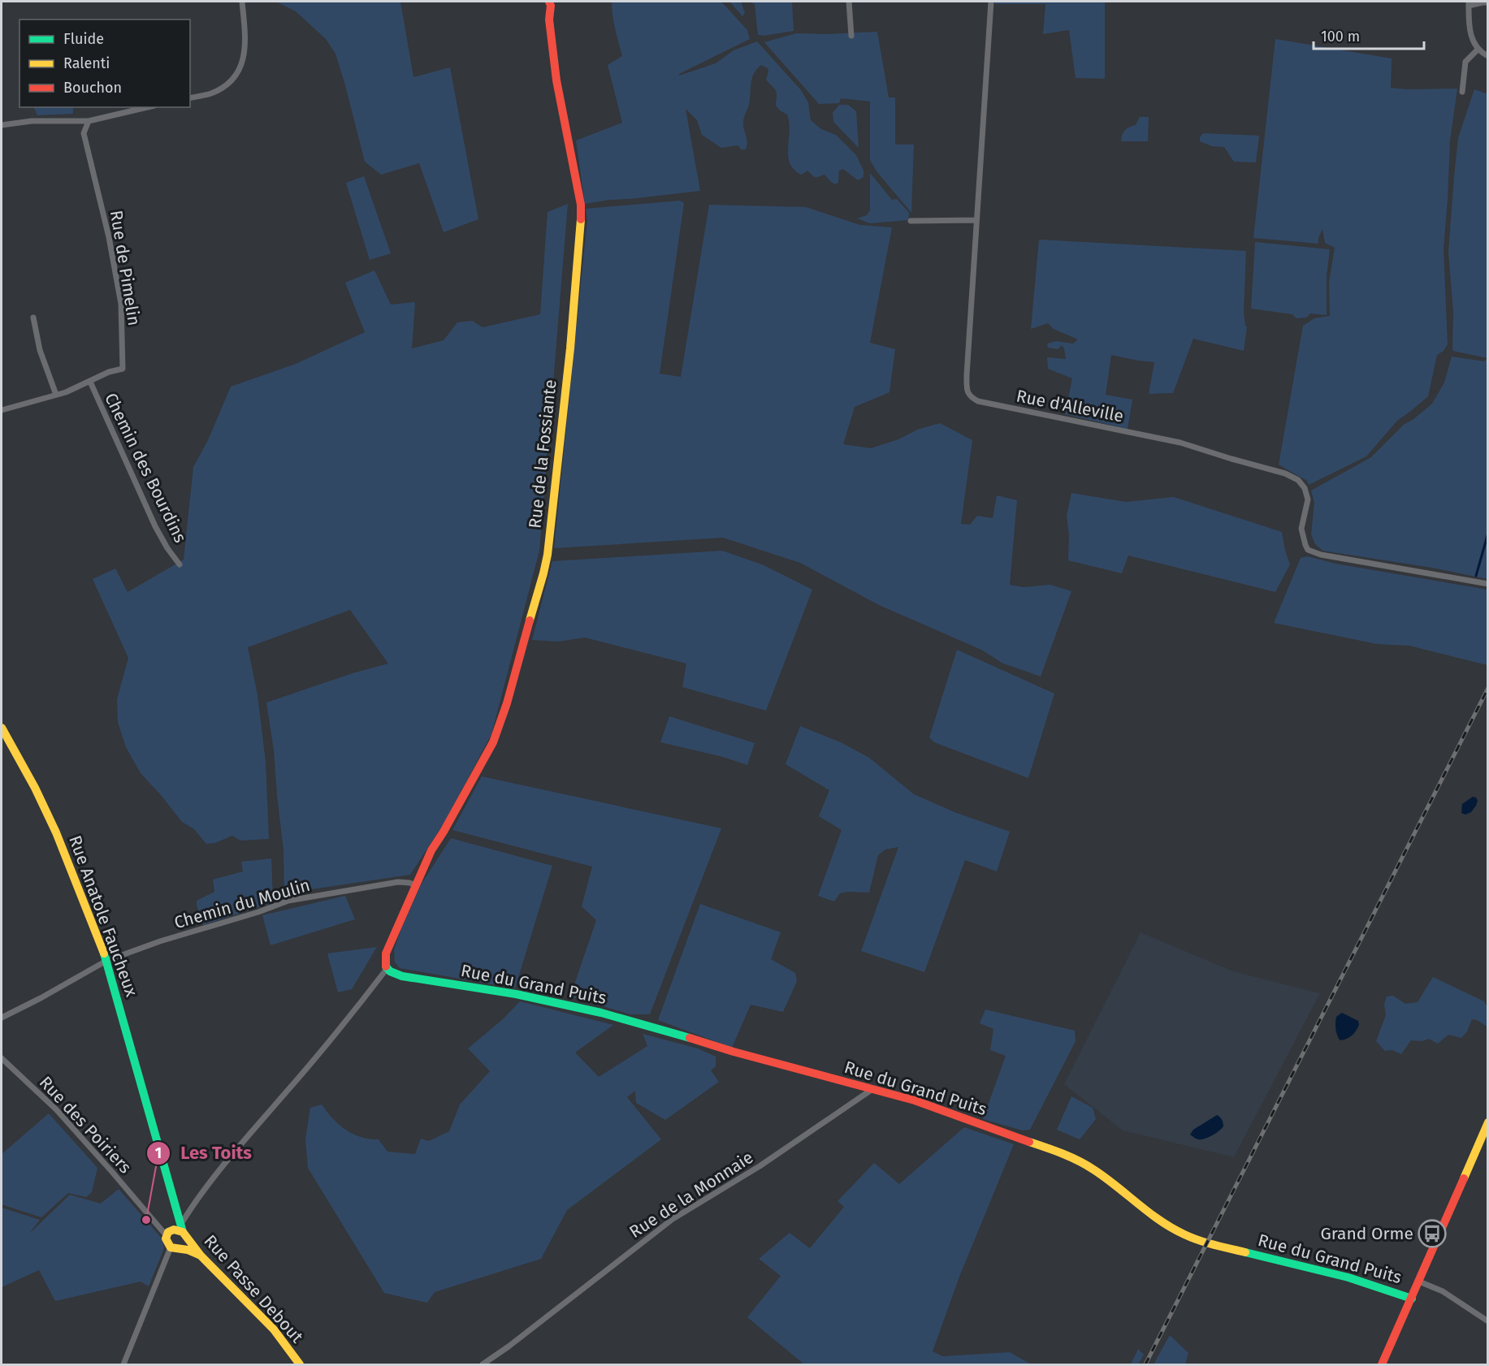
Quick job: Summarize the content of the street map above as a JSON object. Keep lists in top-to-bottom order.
{
  "streets": {
    "street": [
      "Rue de Pimelin",
      "Rue d'Alleville",
      "Rue de la Fossiante",
      "Chemin des Bourdins",
      "Chemin du Moulin",
      "Rue Anatole Faucheux",
      "Rue du Grand Puits",
      "Rue des Poiriers",
      "Rue de la Monnaie",
      "Rue Passe Debout"
    ]
  },
  "crossings": [
    ["Rue de Pimelin", "Chemin des Bourdins"],
    ["Rue de la Fossiante", "Chemin du Moulin"],
    ["Chemin du Moulin", "Rue Anatole Faucheux"],
    ["Rue Anatole Faucheux", "Rue des Poiriers"],
    ["Rue Anatole Faucheux", "Rue Passe Debout"],
    ["Rue du Grand Puits", "Rue de la Monnaie"],
    ["Rue des Poiriers", "Rue Passe Debout"]
  ],
  "places": {
    "other": ["Les Toits"],
    "bus stop": ["Grand Orme"]
  },
  "legend": ["Fluide", "Ralenti", "Bouchon"],
  "scale_bar": "100 m"
}
